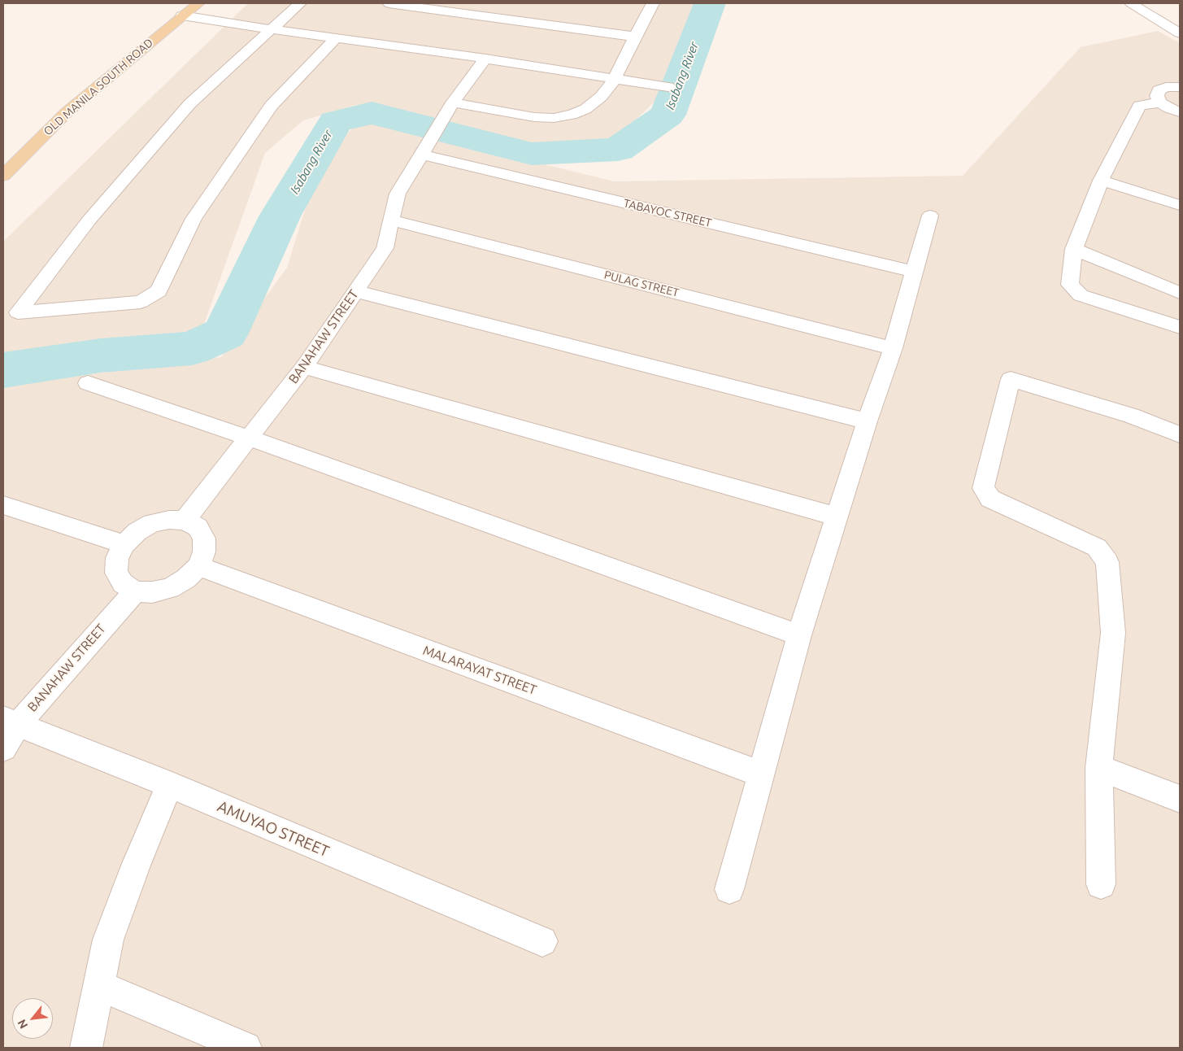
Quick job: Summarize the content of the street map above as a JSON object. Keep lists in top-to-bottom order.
{
  "streets": {
    "main road": ["OLD MANILA SOUTH ROAD"],
    "street": [
      "TABAYOC STREET",
      "PULAG STREET",
      "BANAHAW STREET",
      "MALARAYAT STREET",
      "AMUYAO STREET"
    ]
  },
  "crossings": [
    ["TABAYOC STREET", "BANAHAW STREET"],
    ["PULAG STREET", "BANAHAW STREET"],
    ["BANAHAW STREET", "MALARAYAT STREET"],
    ["BANAHAW STREET", "AMUYAO STREET"]
  ],
  "water": ["Isabang River"],
  "north": "bottom left"
}
